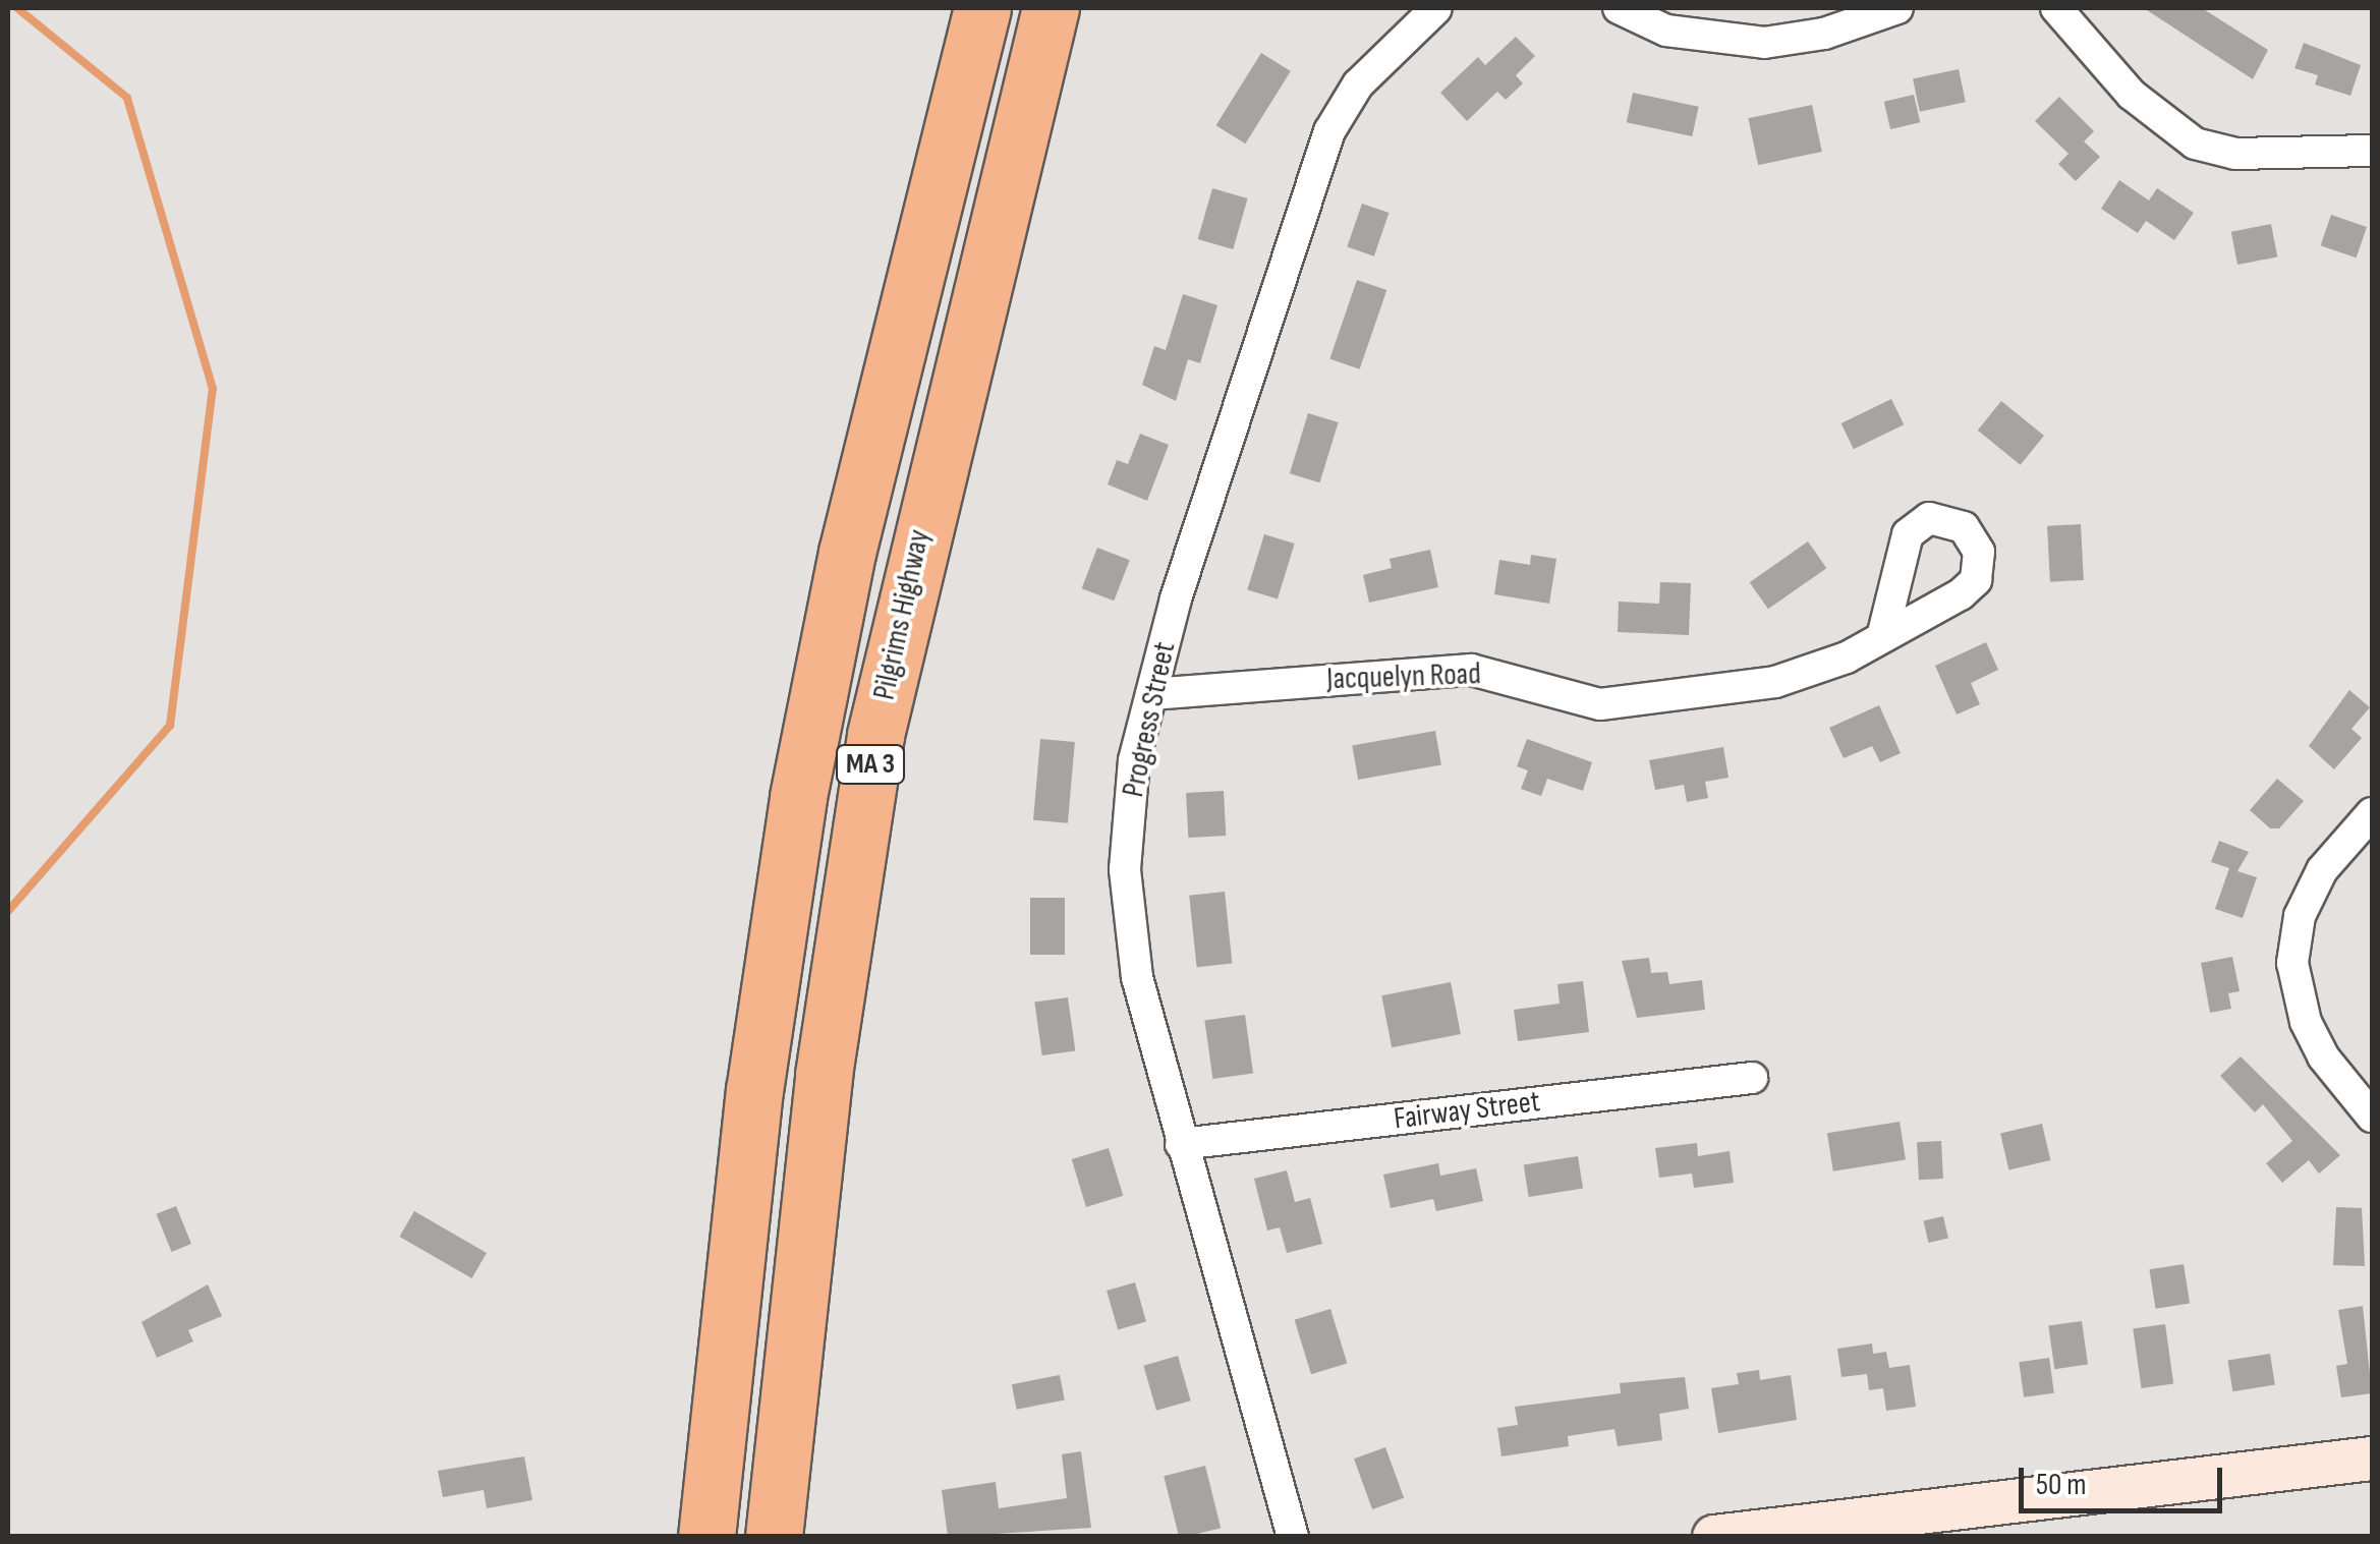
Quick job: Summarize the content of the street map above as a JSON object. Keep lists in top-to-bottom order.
{
  "streets": {
    "highway": ["Pilgrims Highway", "MA 3"],
    "street": ["Jacquelyn Road", "Progress Street", "Fairway Street"]
  },
  "crossings": [
    ["Jacquelyn Road", "Progress Street"],
    ["Progress Street", "Fairway Street"]
  ],
  "scale_bar": "50 m"
}
